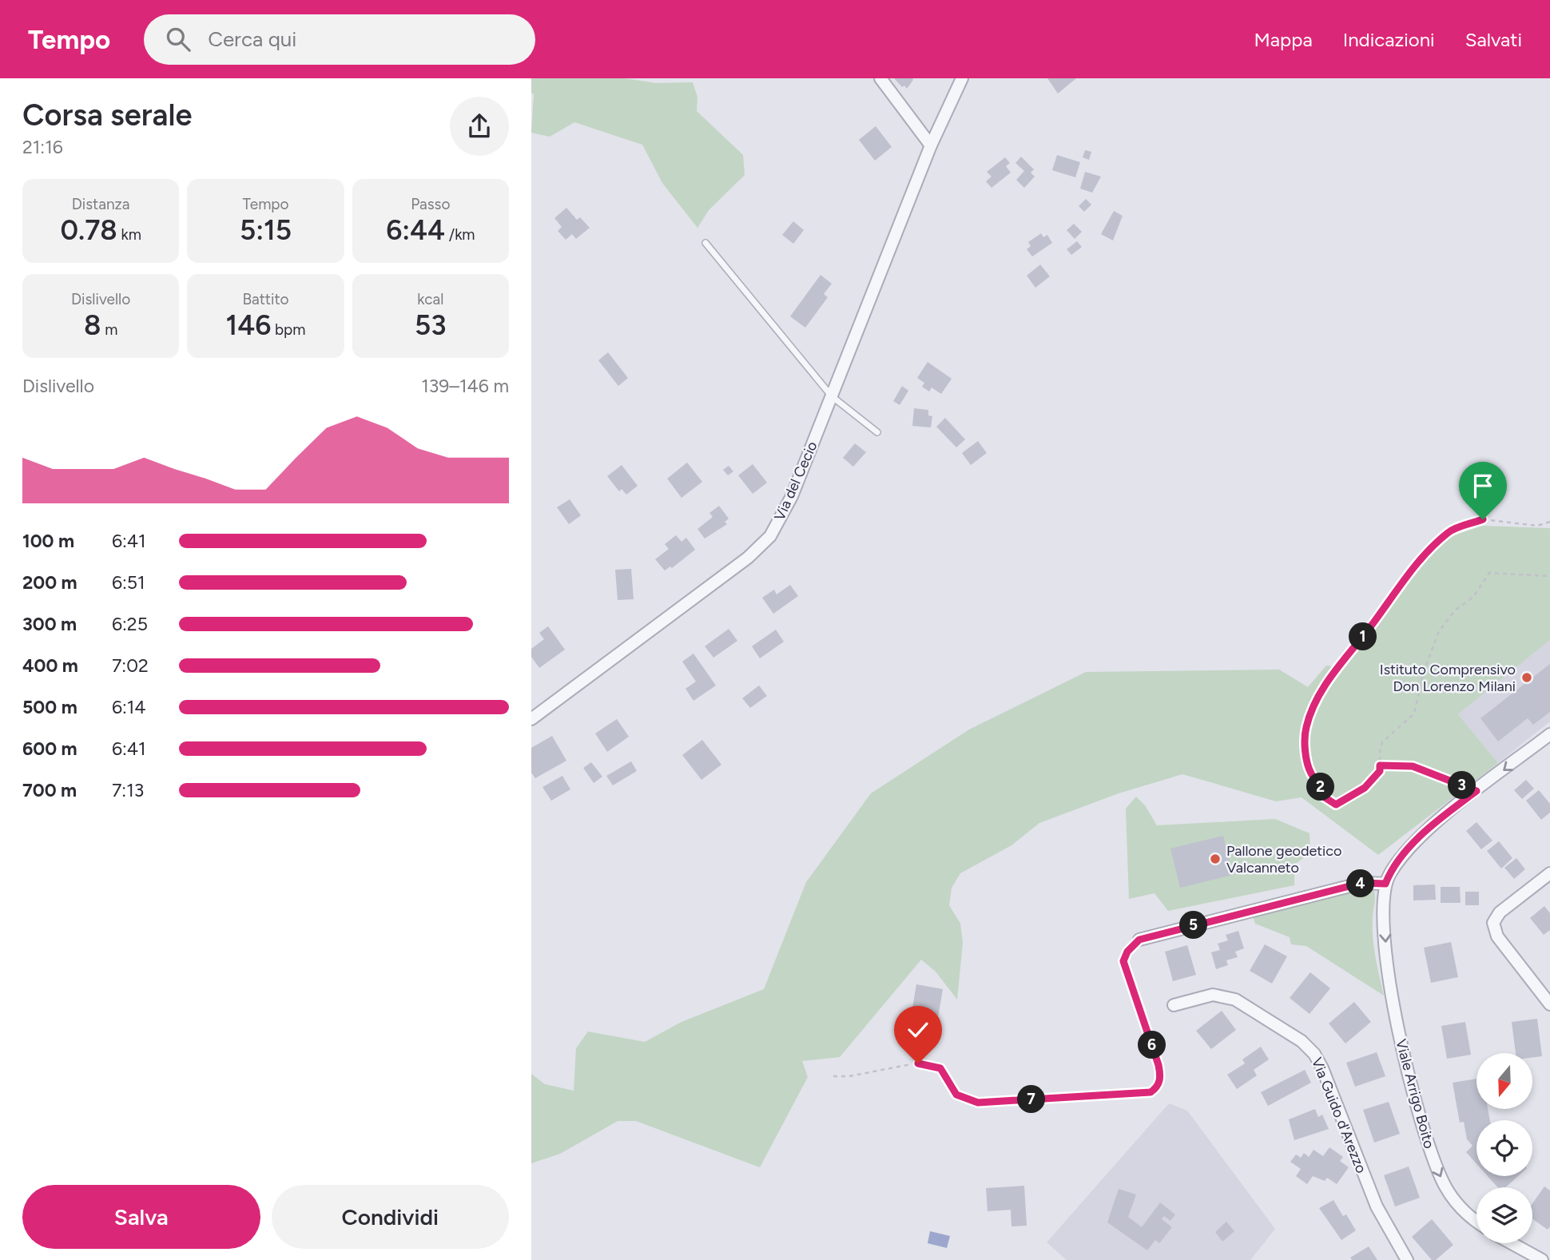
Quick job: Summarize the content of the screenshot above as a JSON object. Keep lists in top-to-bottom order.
{
  "streets": {
    "street": ["Via del Cecio", "Viale Arrigo Boito", "Via Guido d'Arezzo"]
  },
  "one_way": ["Viale Arrigo Boito"],
  "places": ["Istituto Comprensivo Don Lorenzo Milani", "Pallone geodetico Valcanneto"],
  "north": "bottom",
  "page": {
    "header": "Tempo",
    "search": "Cerca qui",
    "nav": ["Mappa", "Indicazioni", "Salvati"],
    "heading": ["Corsa serale", "21:16"],
    "stats": [
      ["Distanza", "0.78 km"],
      ["Tempo", "5:15"],
      ["Passo", "6:44 /km"],
      ["Dislivello", "8 m"],
      ["Battito", "146 bpm"],
      ["kcal", "53"]
    ],
    "chart": ["Dislivello", "139–146 m"],
    "list": [
      {
        "name": "100 m",
        "note": "6:41"
      },
      {
        "name": "200 m",
        "note": "6:51"
      },
      {
        "name": "300 m",
        "note": "6:25"
      },
      {
        "name": "400 m",
        "note": "7:02"
      },
      {
        "name": "500 m",
        "note": "6:14"
      },
      {
        "name": "600 m",
        "note": "6:41"
      },
      {
        "name": "700 m",
        "note": "7:13"
      }
    ],
    "pins": [
      "1",
      "3",
      "2",
      "4",
      "5",
      "6",
      "7"
    ],
    "buttons": ["Salva", "Condividi"]
  }
}
